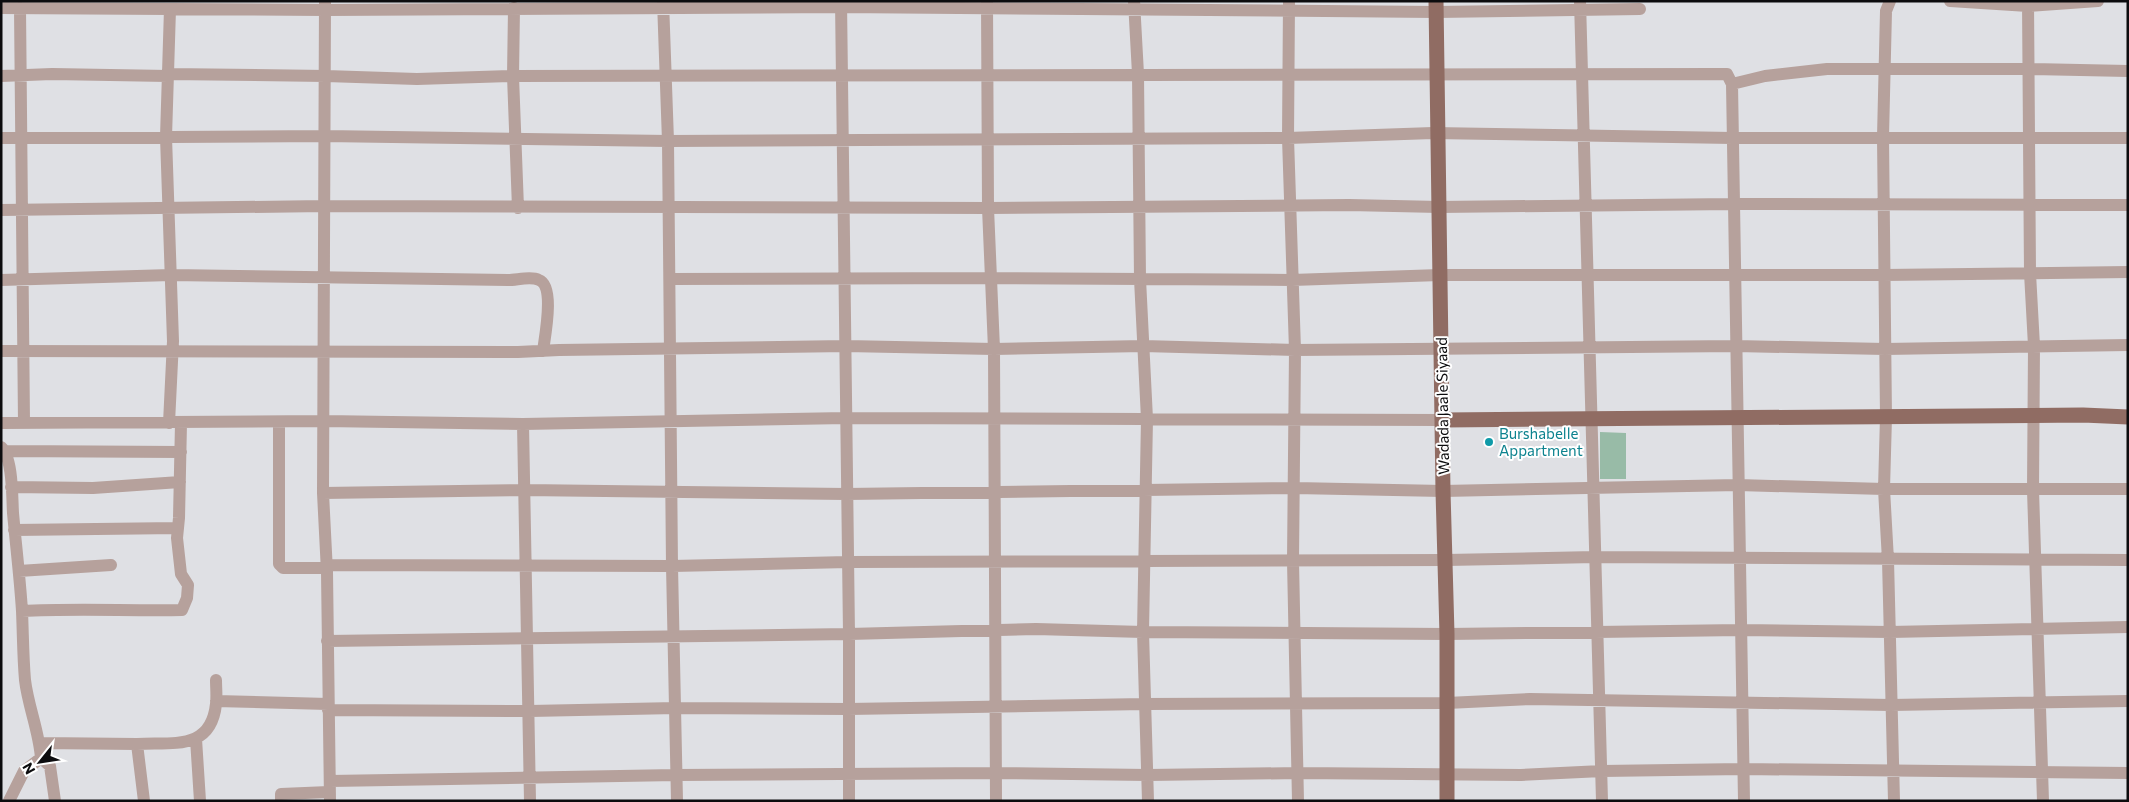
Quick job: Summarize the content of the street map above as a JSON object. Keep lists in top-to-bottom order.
{
  "streets": {
    "main road": ["Wadada Jaale Siyaad"]
  },
  "places": ["Burshabelle Appartment"],
  "north": "bottom left"
}
